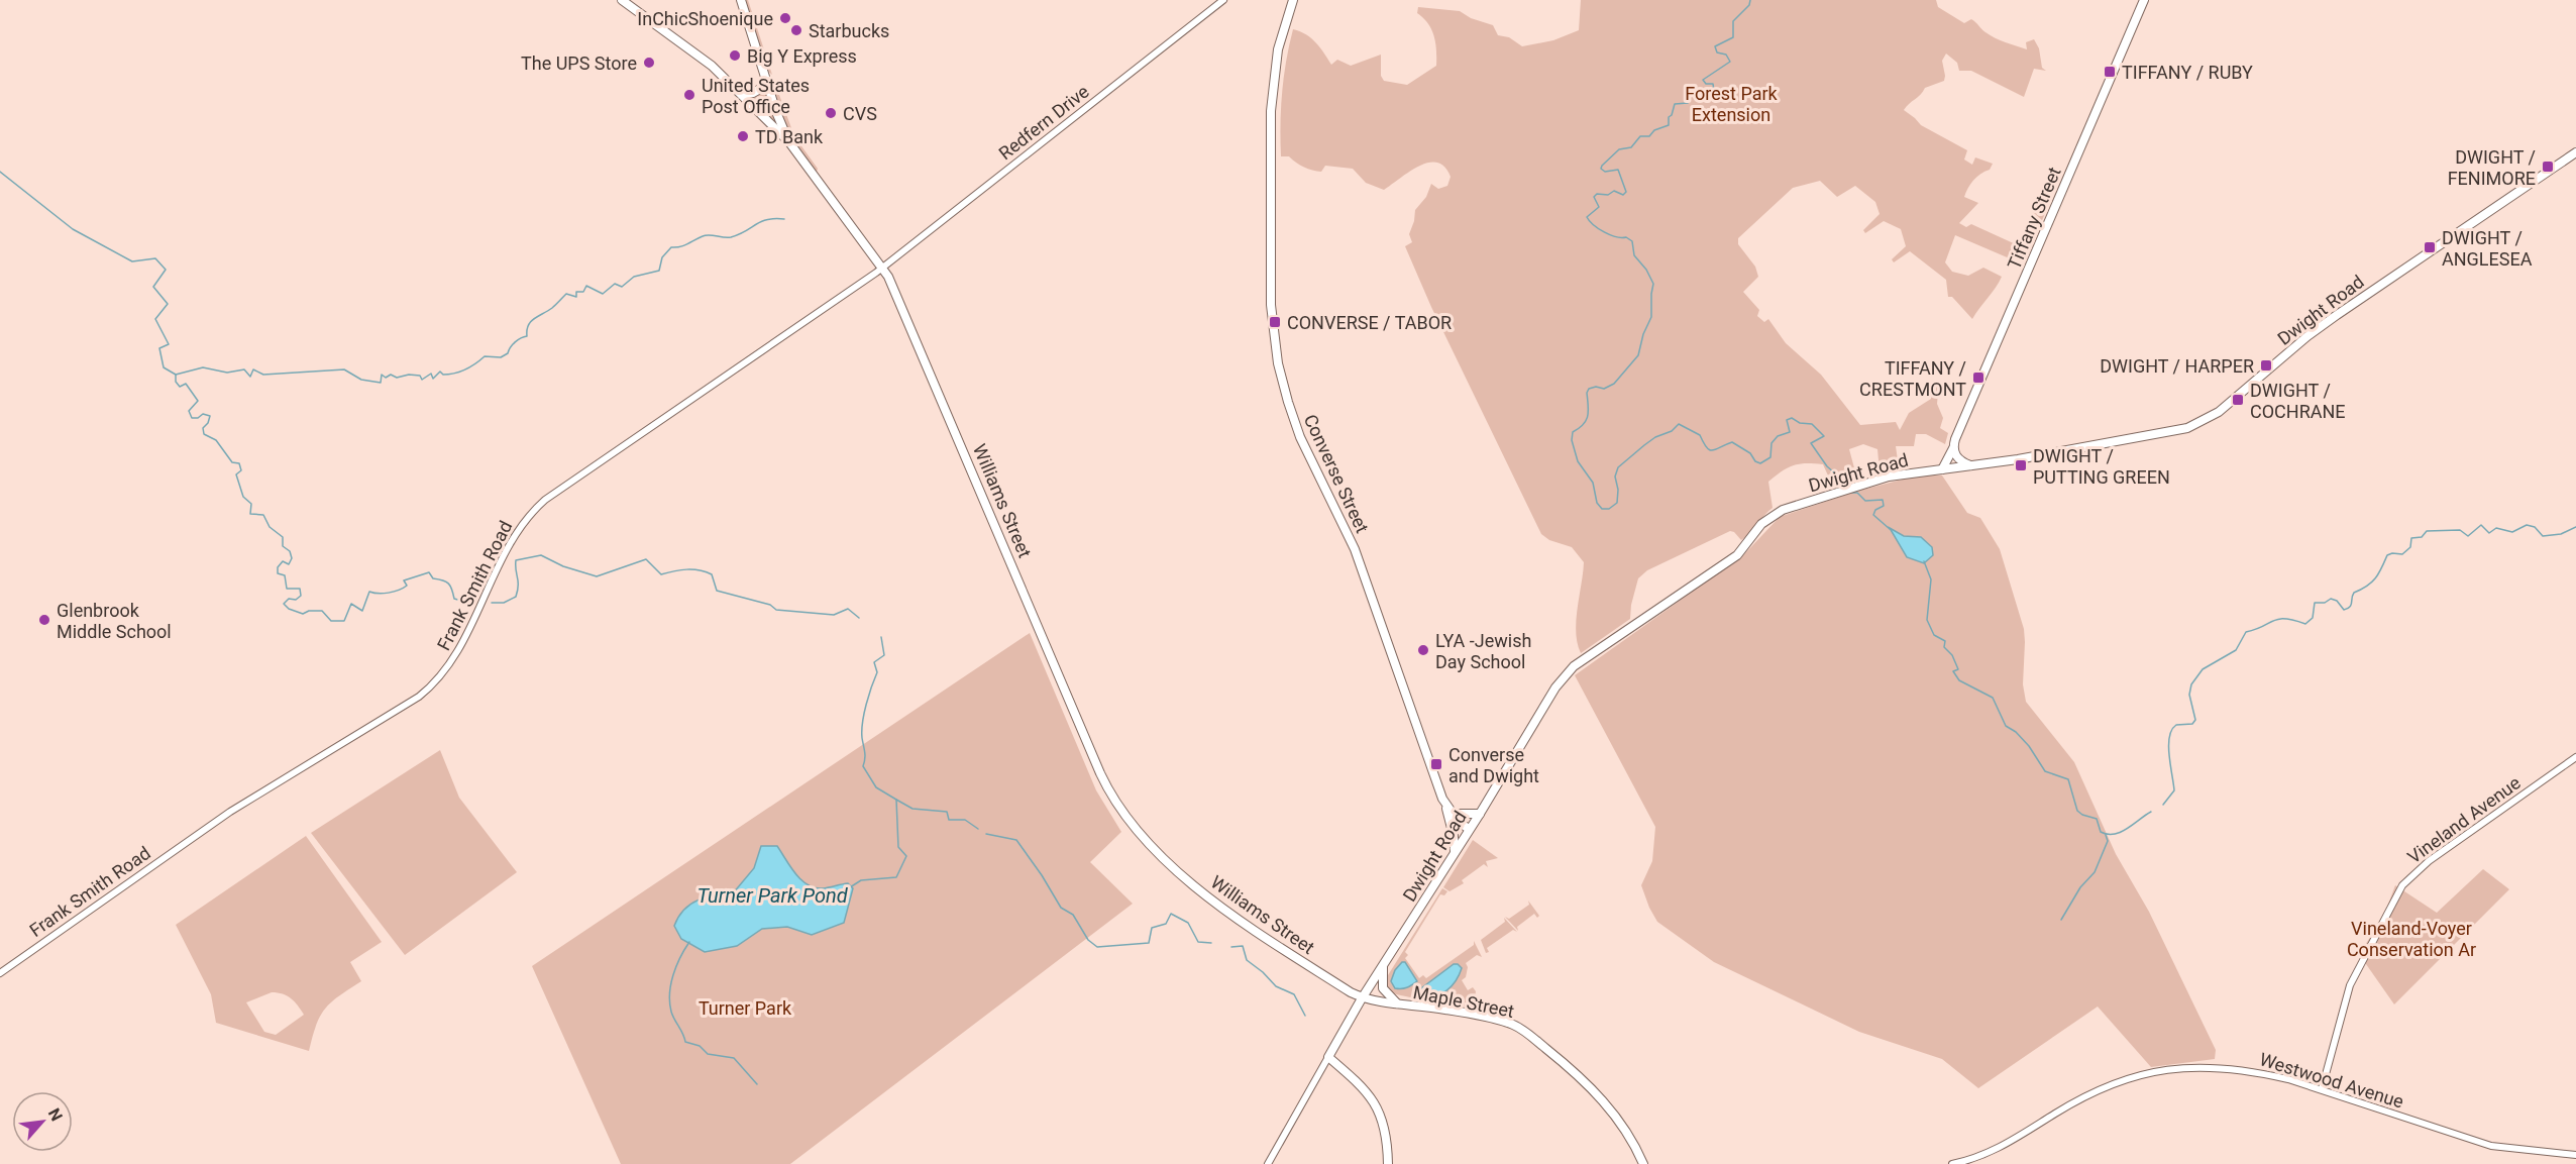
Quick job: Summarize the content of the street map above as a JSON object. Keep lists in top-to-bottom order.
{
  "streets": {
    "main road": [
      "Tiffany Street",
      "Dwight Road",
      "Converse Street",
      "Williams Street",
      "Maple Street"
    ],
    "street": [
      "Redfern Drive",
      "Frank Smith Road",
      "Vineland Avenue",
      "Westwood Avenue"
    ]
  },
  "crossings": [
    ["Redfern Drive", "Williams Street"],
    ["Redfern Drive", "Frank Smith Road"],
    ["Tiffany Street", "Dwight Road"],
    ["Dwight Road", "Converse Street"],
    ["Dwight Road", "Williams Street"],
    ["Dwight Road", "Maple Street"],
    ["Williams Street", "Frank Smith Road"],
    ["Williams Street", "Maple Street"],
    ["Vineland Avenue", "Westwood Avenue"]
  ],
  "water": ["Turner Park Pond"],
  "parks": ["Forest Park Extension", "Vineland-Voyer Conservation Ar", "Turner Park"],
  "places": {
    "other": [
      "InChicShoenique",
      "Starbucks",
      "Big Y Express",
      "The UPS Store",
      "United States Post Office",
      "CVS",
      "TD Bank",
      "Glenbrook Middle School",
      "LYA -Jewish Day School"
    ],
    "transit": [
      "TIFFANY / RUBY",
      "DWIGHT / FENIMORE",
      "DWIGHT / ANGLESEA",
      "CONVERSE / TABOR",
      "DWIGHT / HARPER",
      "TIFFANY / CRESTMONT",
      "DWIGHT / COCHRANE",
      "DWIGHT / PUTTING GREEN",
      "Converse and Dwight"
    ]
  },
  "north": "top right"
}
